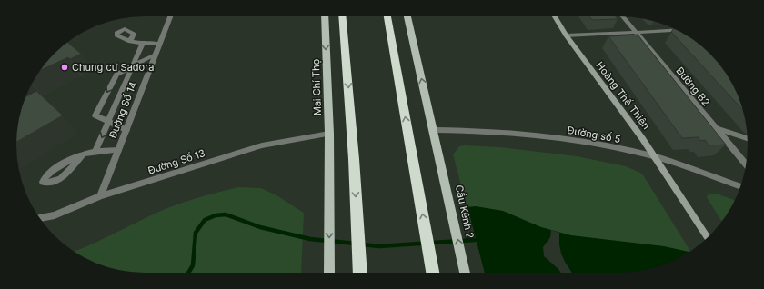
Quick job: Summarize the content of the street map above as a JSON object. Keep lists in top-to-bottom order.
{
  "streets": {
    "main road": ["Mai Chí Thọ", "Cầu Kênh 2"],
    "street": [
      "Đường B2",
      "Hoàng Thế Thiện",
      "Đường Số 14",
      "Đường số 5",
      "Đường Số 13"
    ]
  },
  "crossings": [
    ["Mai Chí Thọ", "Đường Số 13"],
    ["Hoàng Thế Thiện", "Đường số 5"],
    ["Đường Số 14", "Đường Số 13"],
    ["Đường số 5", "Cầu Kênh 2"]
  ],
  "one_way": ["Mai Chí Thọ", "Cầu Kênh 2"],
  "places": ["Chung cư Sadora"]
}
